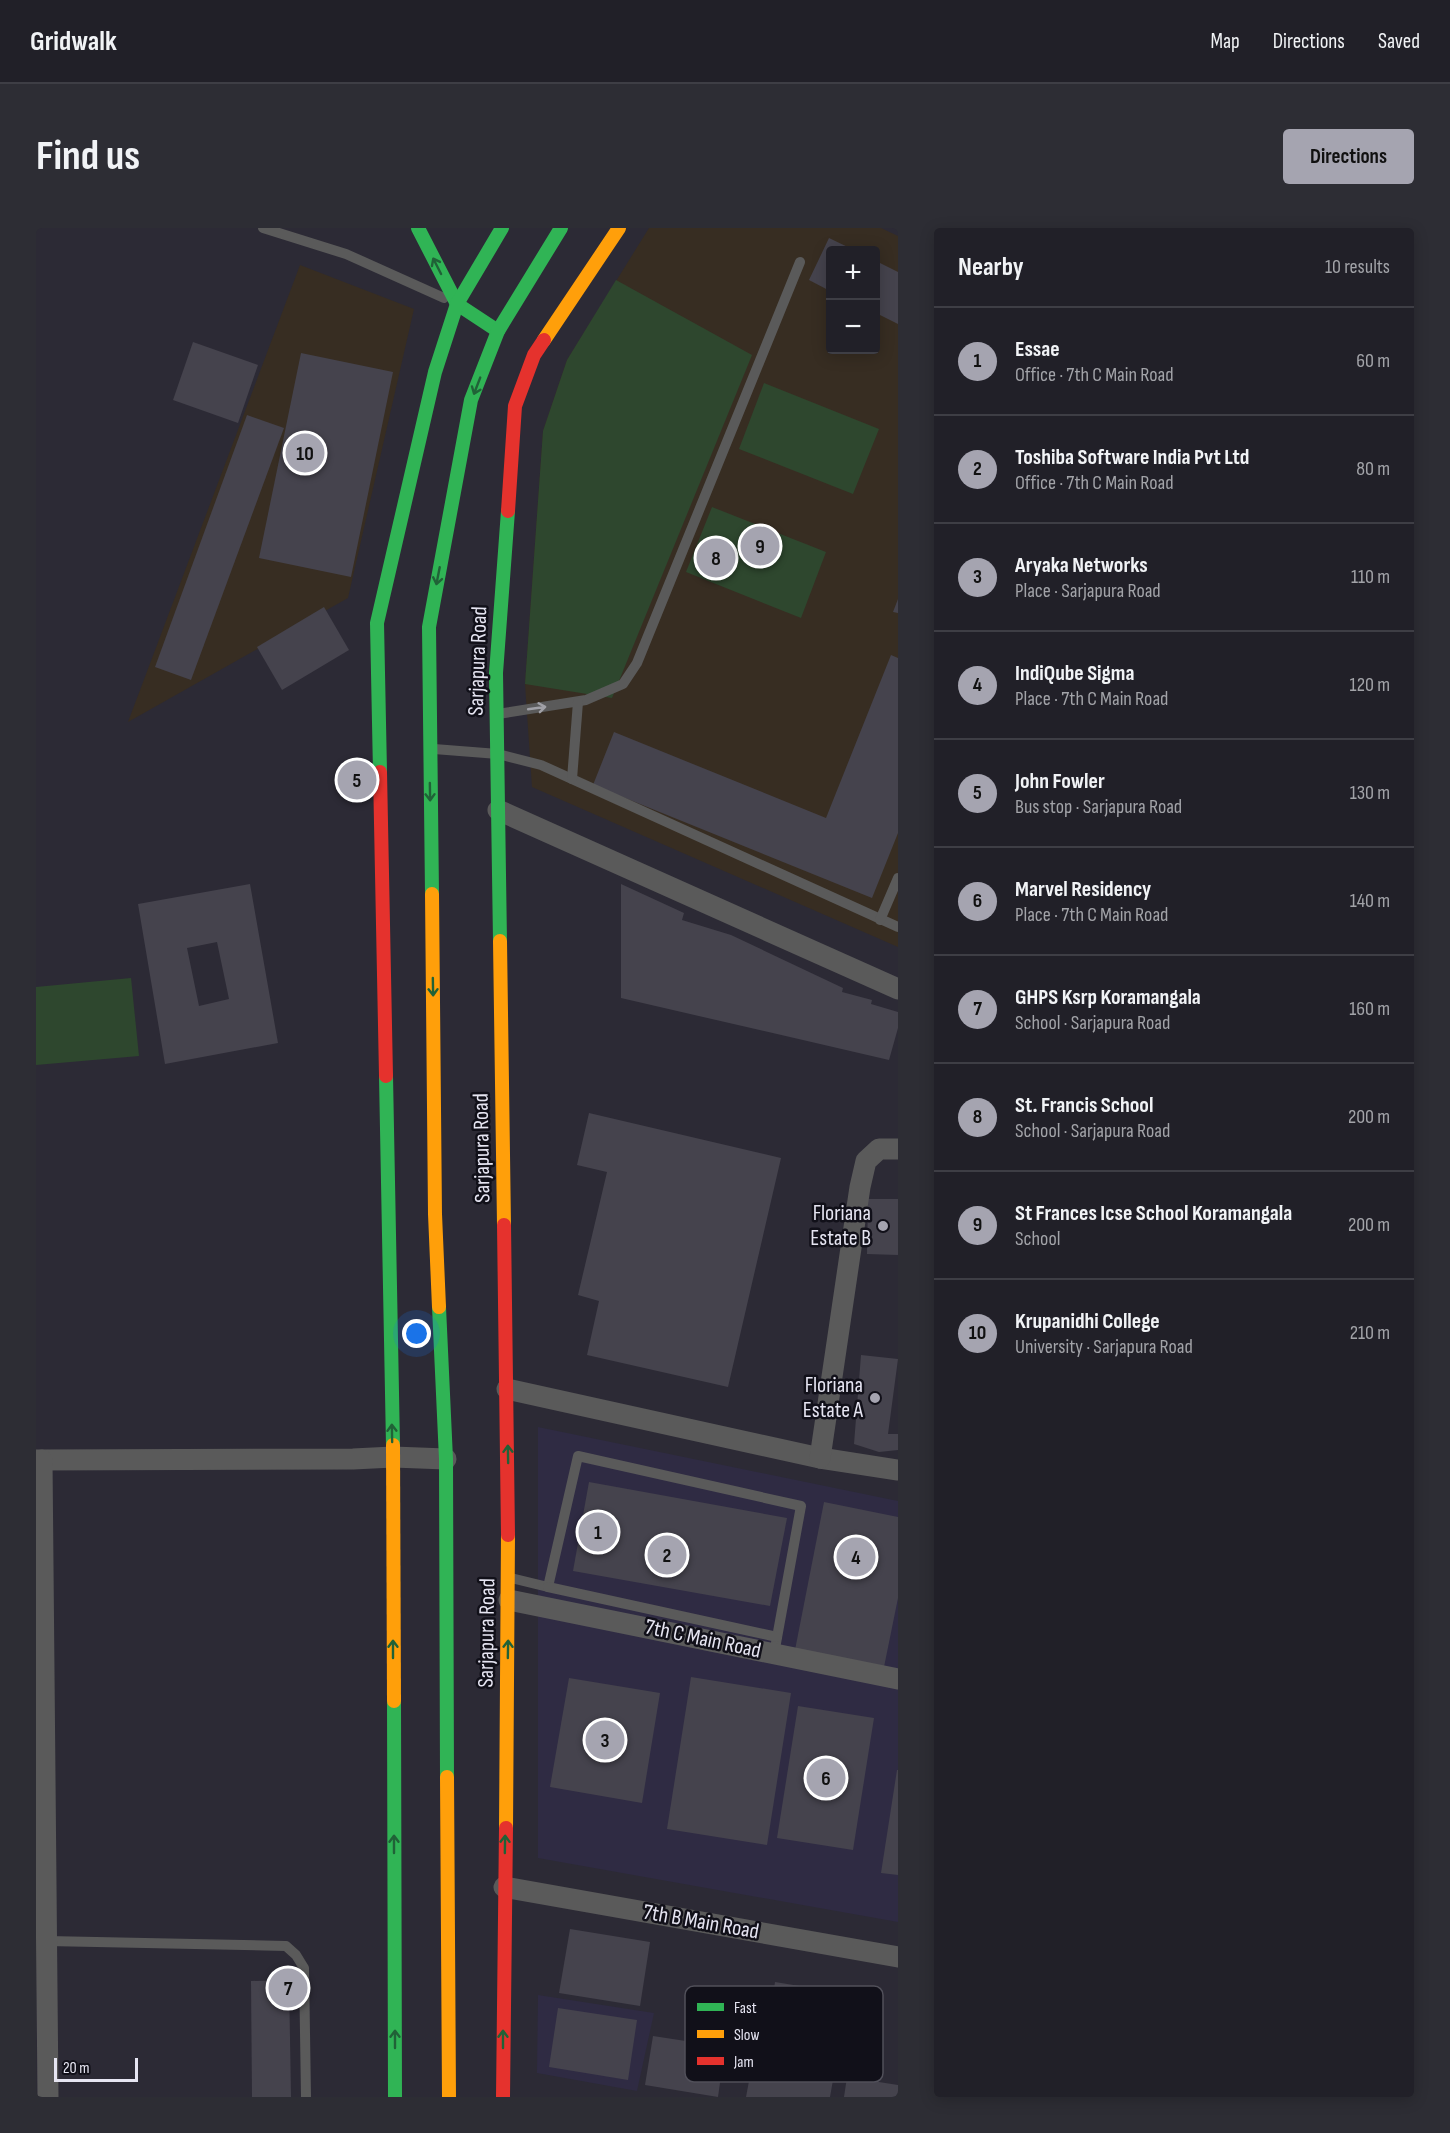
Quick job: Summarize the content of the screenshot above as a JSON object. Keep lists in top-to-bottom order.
{
  "streets": {
    "main road": ["Sarjapura Road"],
    "street": ["7th C Main Road", "7th B Main Road"]
  },
  "crossings": [
    ["Sarjapura Road", "7th C Main Road"],
    ["Sarjapura Road", "7th B Main Road"]
  ],
  "places": ["Floriana Estate B", "Floriana Estate A"],
  "legend": ["Fast", "Slow", "Jam"],
  "scale_bar": "20 m",
  "page": {
    "header": "Gridwalk",
    "nav": ["Map", "Directions", "Saved"],
    "buttons": "Directions",
    "title": "Find us",
    "heading": ["Nearby", "10 results"],
    "map_buttons": ["+", "−"],
    "list": [
      {
        "mark": "1",
        "name": "Essae",
        "note": "Office · 7th C Main Road",
        "value": "60 m"
      },
      {
        "mark": "2",
        "name": "Toshiba Software India Pvt Ltd",
        "note": "Office · 7th C Main Road",
        "value": "80 m"
      },
      {
        "mark": "3",
        "name": "Aryaka Networks",
        "note": "Place · Sarjapura Road",
        "value": "110 m"
      },
      {
        "mark": "4",
        "name": "IndiQube Sigma",
        "note": "Place · 7th C Main Road",
        "value": "120 m"
      },
      {
        "mark": "5",
        "name": "John Fowler",
        "note": "Bus stop · Sarjapura Road",
        "value": "130 m"
      },
      {
        "mark": "6",
        "name": "Marvel Residency",
        "note": "Place · 7th C Main Road",
        "value": "140 m"
      },
      {
        "mark": "7",
        "name": "GHPS Ksrp Koramangala",
        "note": "School · Sarjapura Road",
        "value": "160 m"
      },
      {
        "mark": "8",
        "name": "St. Francis School",
        "note": "School · Sarjapura Road",
        "value": "200 m"
      },
      {
        "mark": "9",
        "name": "St Frances Icse School Koramangala",
        "note": "School",
        "value": "200 m"
      },
      {
        "mark": "10",
        "name": "Krupanidhi College",
        "note": "University · Sarjapura Road",
        "value": "210 m"
      }
    ],
    "pins": [
      "10",
      "9",
      "8",
      "5",
      "1",
      "2",
      "4",
      "3",
      "6",
      "7"
    ],
    "scale": "20 m"
  }
}
